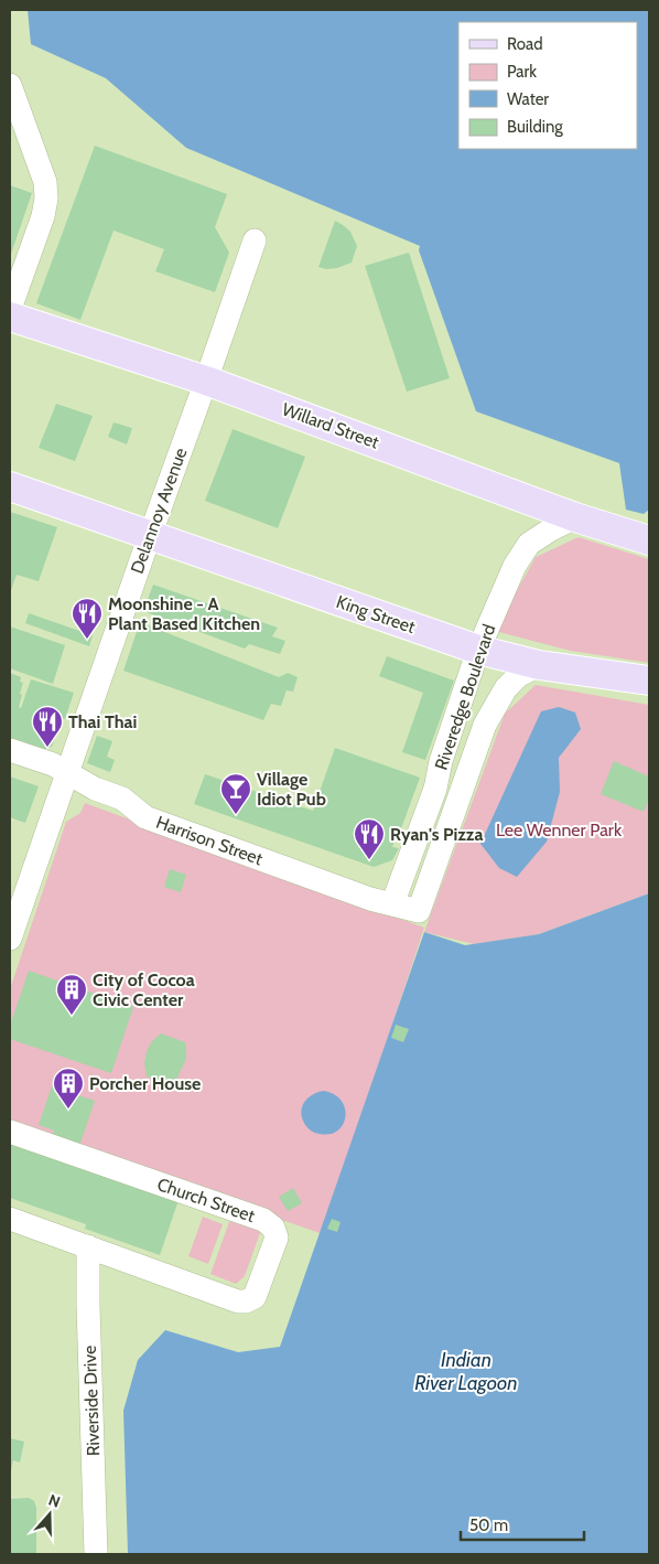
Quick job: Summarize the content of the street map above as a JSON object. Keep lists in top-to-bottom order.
{
  "streets": {
    "main road": ["Willard Street", "King Street"],
    "street": [
      "Delannoy Avenue",
      "Riveredge Boulevard",
      "Harrison Street",
      "Church Street",
      "Riverside Drive"
    ]
  },
  "crossings": [
    ["Willard Street", "Delannoy Avenue"],
    ["Willard Street", "Riveredge Boulevard"],
    ["Delannoy Avenue", "King Street"],
    ["Delannoy Avenue", "Harrison Street"],
    ["King Street", "Riveredge Boulevard"],
    ["Riveredge Boulevard", "Harrison Street"],
    ["Church Street", "Riverside Drive"]
  ],
  "water": ["Indian River Lagoon"],
  "parks": ["Lee Wenner Park"],
  "places": {
    "restaurant": ["Moonshine - A Plant Based Kitchen", "Thai Thai", "Ryan's Pizza"],
    "bar": ["Village Idiot Pub"],
    "building": ["City of Cocoa Civic Center", "Porcher House"]
  },
  "legend": [
    "Road",
    "Park",
    "Water",
    "Building"
  ],
  "scale_bar": "50 m",
  "north": "top"
}
